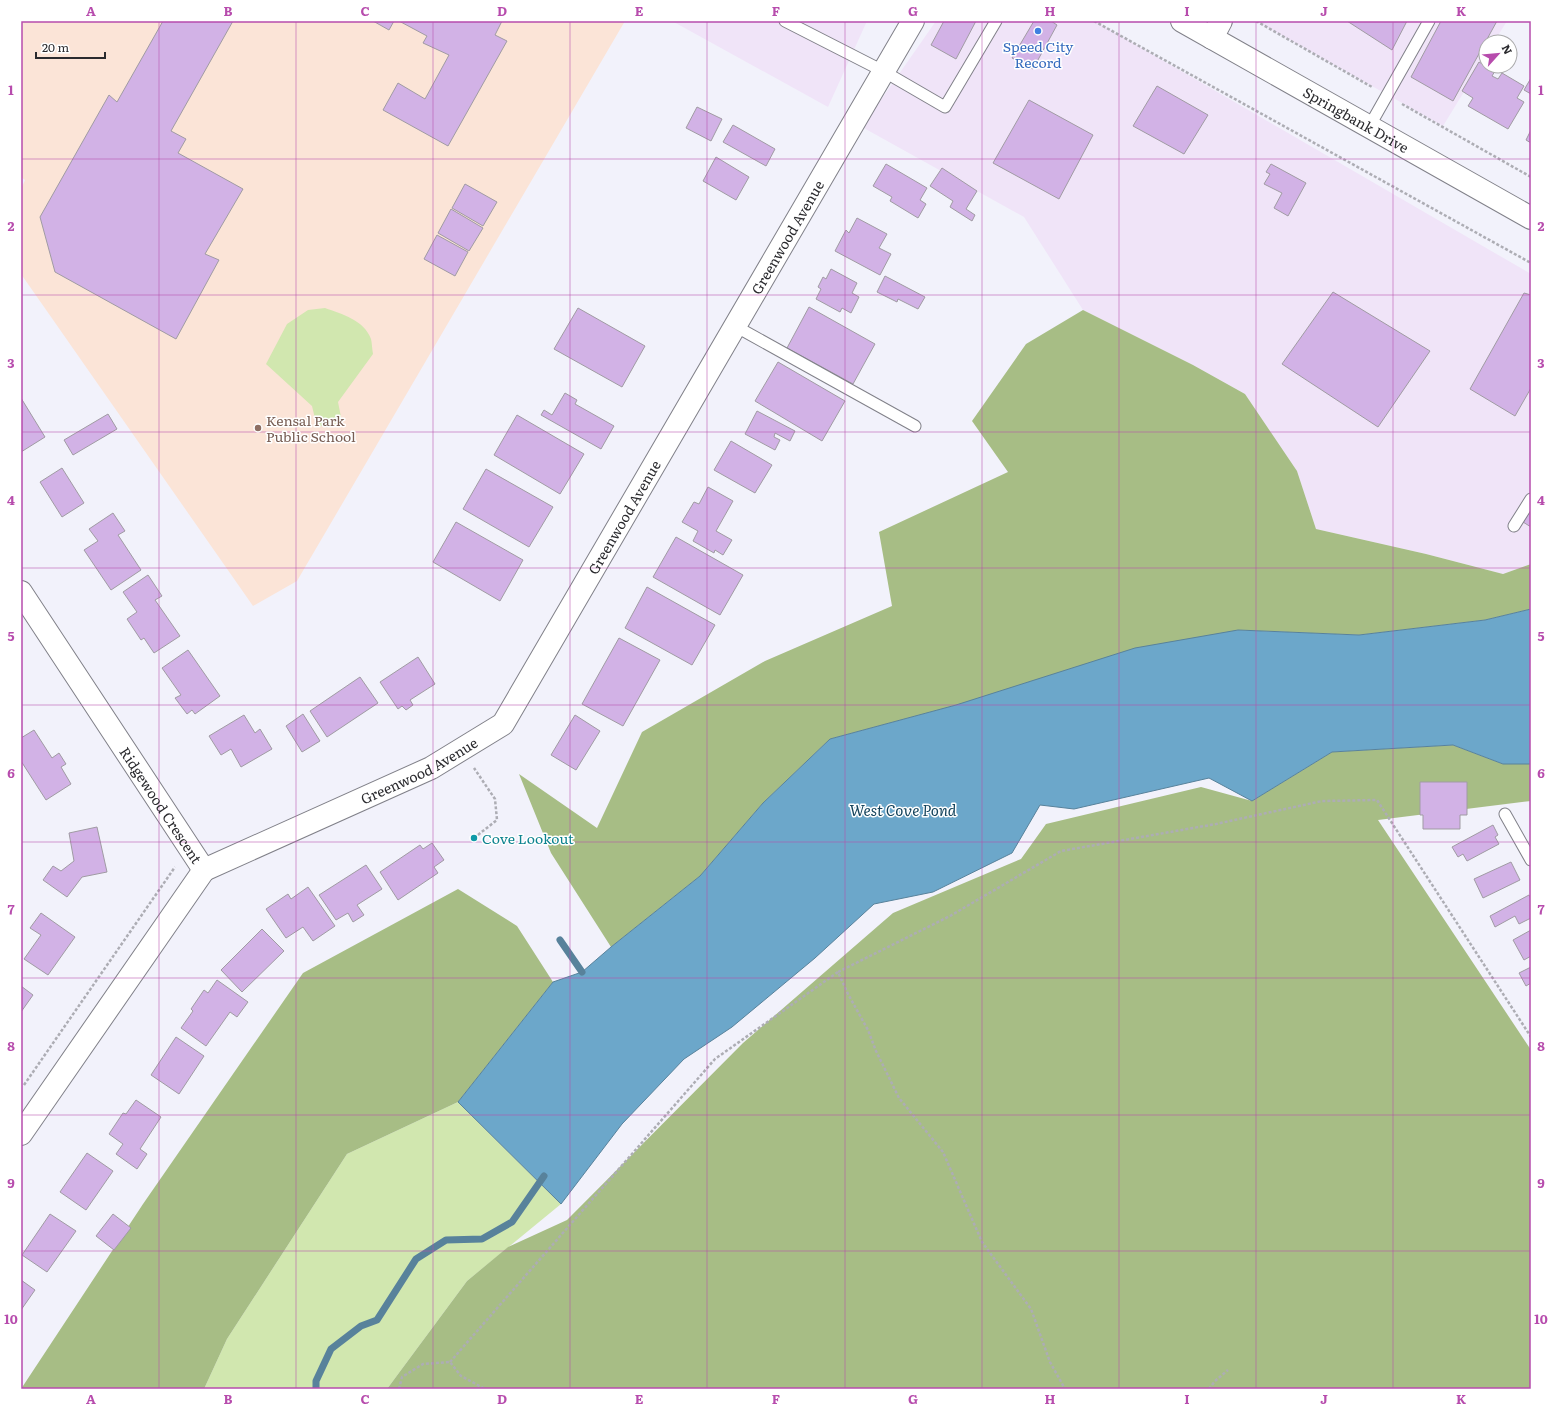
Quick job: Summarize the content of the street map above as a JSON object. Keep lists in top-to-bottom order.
{
  "streets": {
    "street": ["Springbank Drive", "Greenwood Avenue", "Ridgewood Crescent"]
  },
  "crossings": [
    ["Greenwood Avenue", "Ridgewood Crescent"]
  ],
  "water": ["West Cove Pond"],
  "places": ["Speed City Record", "Kensal Park Public School", "Cove Lookout"],
  "scale_bar": "20 m",
  "north": "top right",
  "grid": {
    "columns": [
      "A",
      "B",
      "C",
      "D",
      "E",
      "F",
      "G",
      "H",
      "I",
      "J",
      "K"
    ],
    "rows": [
      "1",
      "2",
      "3",
      "4",
      "5",
      "6",
      "7",
      "8",
      "9",
      "10"
    ]
  }
}
